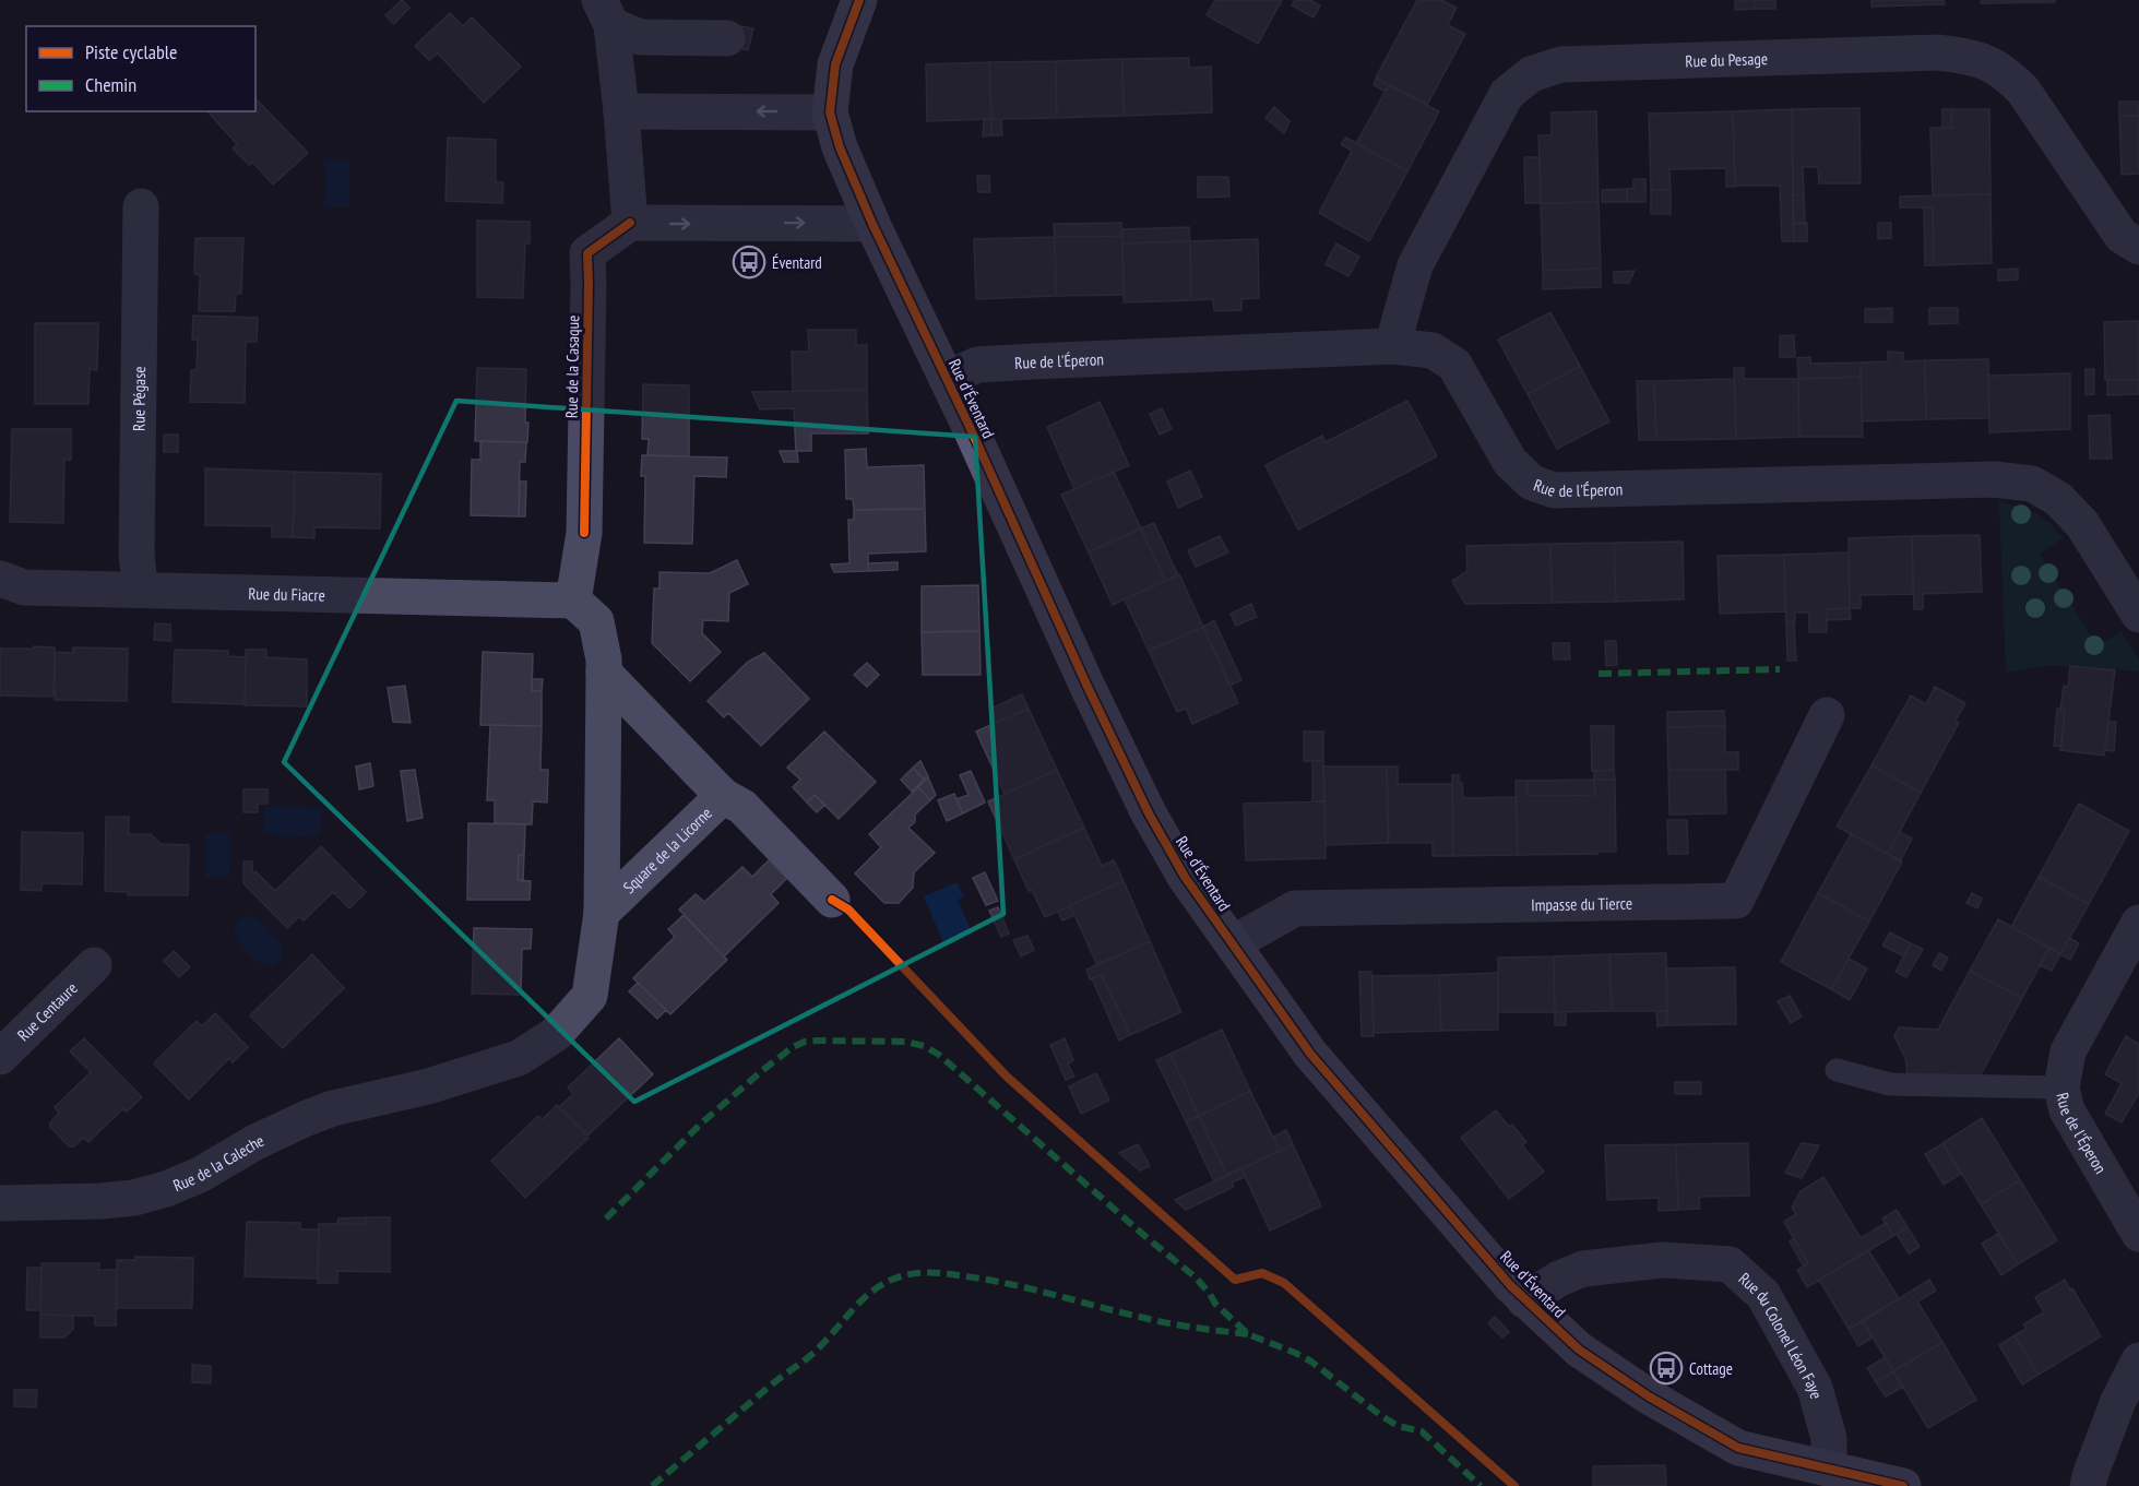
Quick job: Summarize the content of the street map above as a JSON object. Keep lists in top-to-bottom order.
{
  "streets": {
    "street": [
      "Rue du Pesage",
      "Rue de l'Éperon",
      "Rue de la Casaque",
      "Rue Pégase",
      "Rue d'Éventard",
      "Rue du Fiacre",
      "Square de la Licorne",
      "Impasse du Tierce",
      "Rue Centaure",
      "Rue de la Caleche",
      "Rue du Colonel Léon Faye"
    ]
  },
  "crossings": [
    ["Rue du Pesage", "Rue de l'Éperon"],
    ["Rue de l'Éperon", "Rue d'Éventard"],
    ["Rue de la Casaque", "Rue du Fiacre"],
    ["Rue de la Casaque", "Square de la Licorne"],
    ["Rue Pégase", "Rue du Fiacre"],
    ["Rue d'Éventard", "Impasse du Tierce"],
    ["Rue d'Éventard", "Rue du Colonel Léon Faye"],
    ["Rue du Fiacre", "Square de la Licorne"],
    ["Square de la Licorne", "Rue de la Caleche"]
  ],
  "places": {
    "bus stop": ["Éventard", "Cottage"]
  },
  "legend": ["Piste cyclable", "Chemin"]
}
